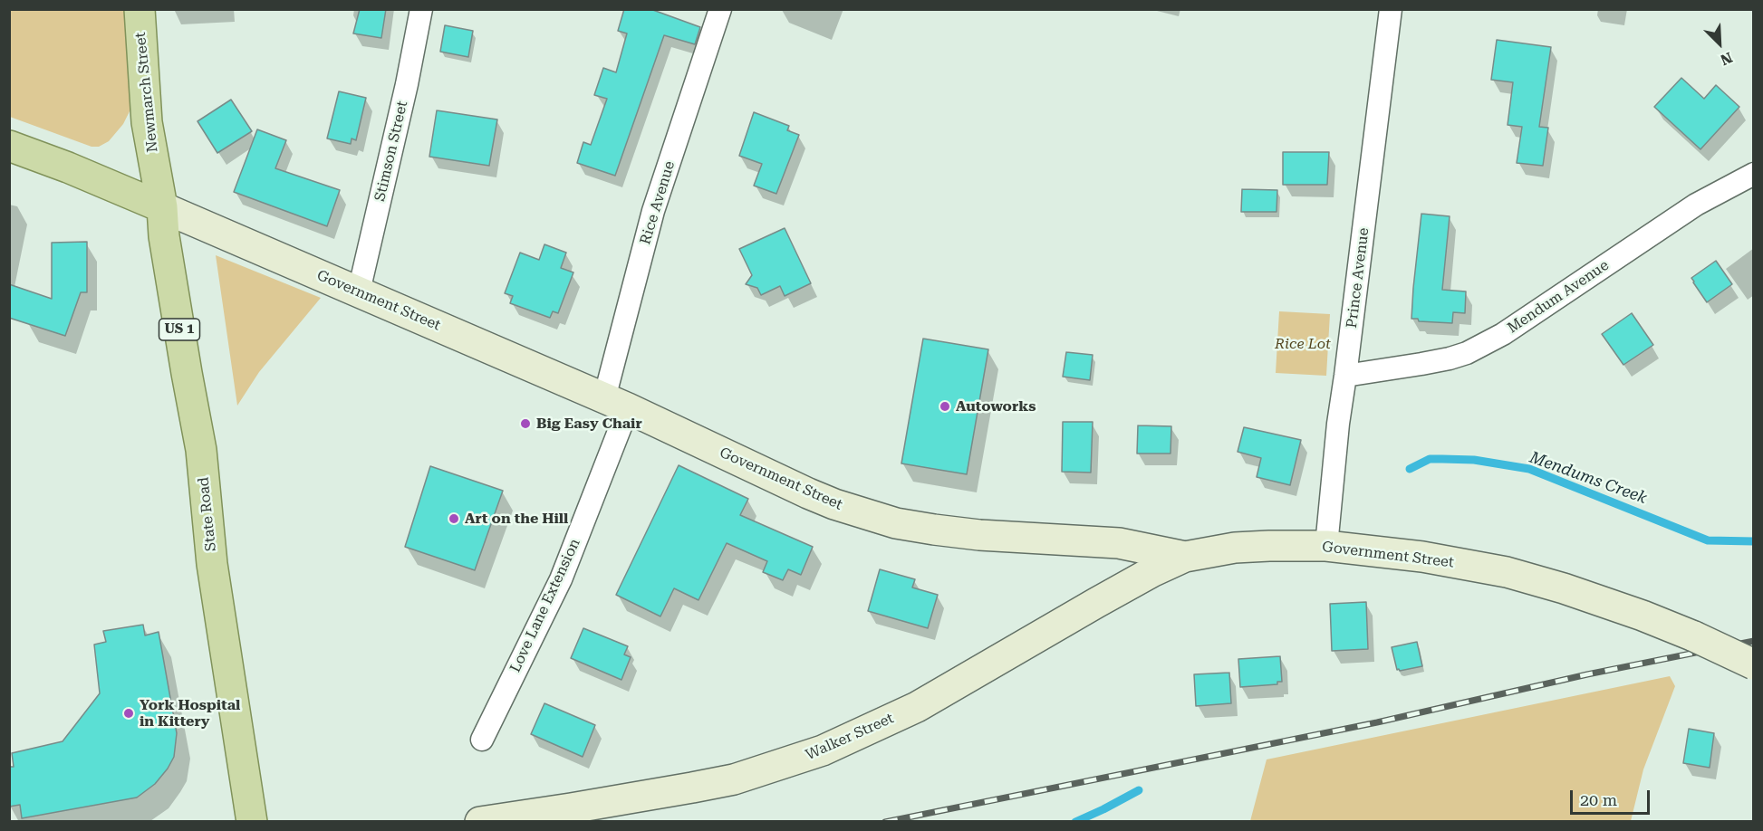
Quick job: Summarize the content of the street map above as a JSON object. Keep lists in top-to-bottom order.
{
  "streets": {
    "main road": [
      "Newmarch Street",
      "Government Street",
      "US 1",
      "State Road",
      "Walker Street"
    ],
    "street": [
      "Stimson Street",
      "Rice Avenue",
      "Prince Avenue",
      "Mendum Avenue",
      "Love Lane Extension"
    ]
  },
  "crossings": [
    ["Newmarch Street", "Government Street"],
    ["Newmarch Street", "State Road"],
    ["Stimson Street", "Government Street"],
    ["Rice Avenue", "Government Street"],
    ["Rice Avenue", "Love Lane Extension"],
    ["Prince Avenue", "Mendum Avenue"],
    ["Prince Avenue", "Government Street"],
    ["Government Street", "State Road"],
    ["Government Street", "Love Lane Extension"],
    ["Government Street", "Walker Street"]
  ],
  "water": ["Mendums Creek"],
  "parks": ["Rice Lot"],
  "places": [
    "Autoworks",
    "Big Easy Chair",
    "Art on the Hill",
    "York Hospital in Kittery"
  ],
  "scale_bar": "20 m",
  "north": "bottom right"
}
